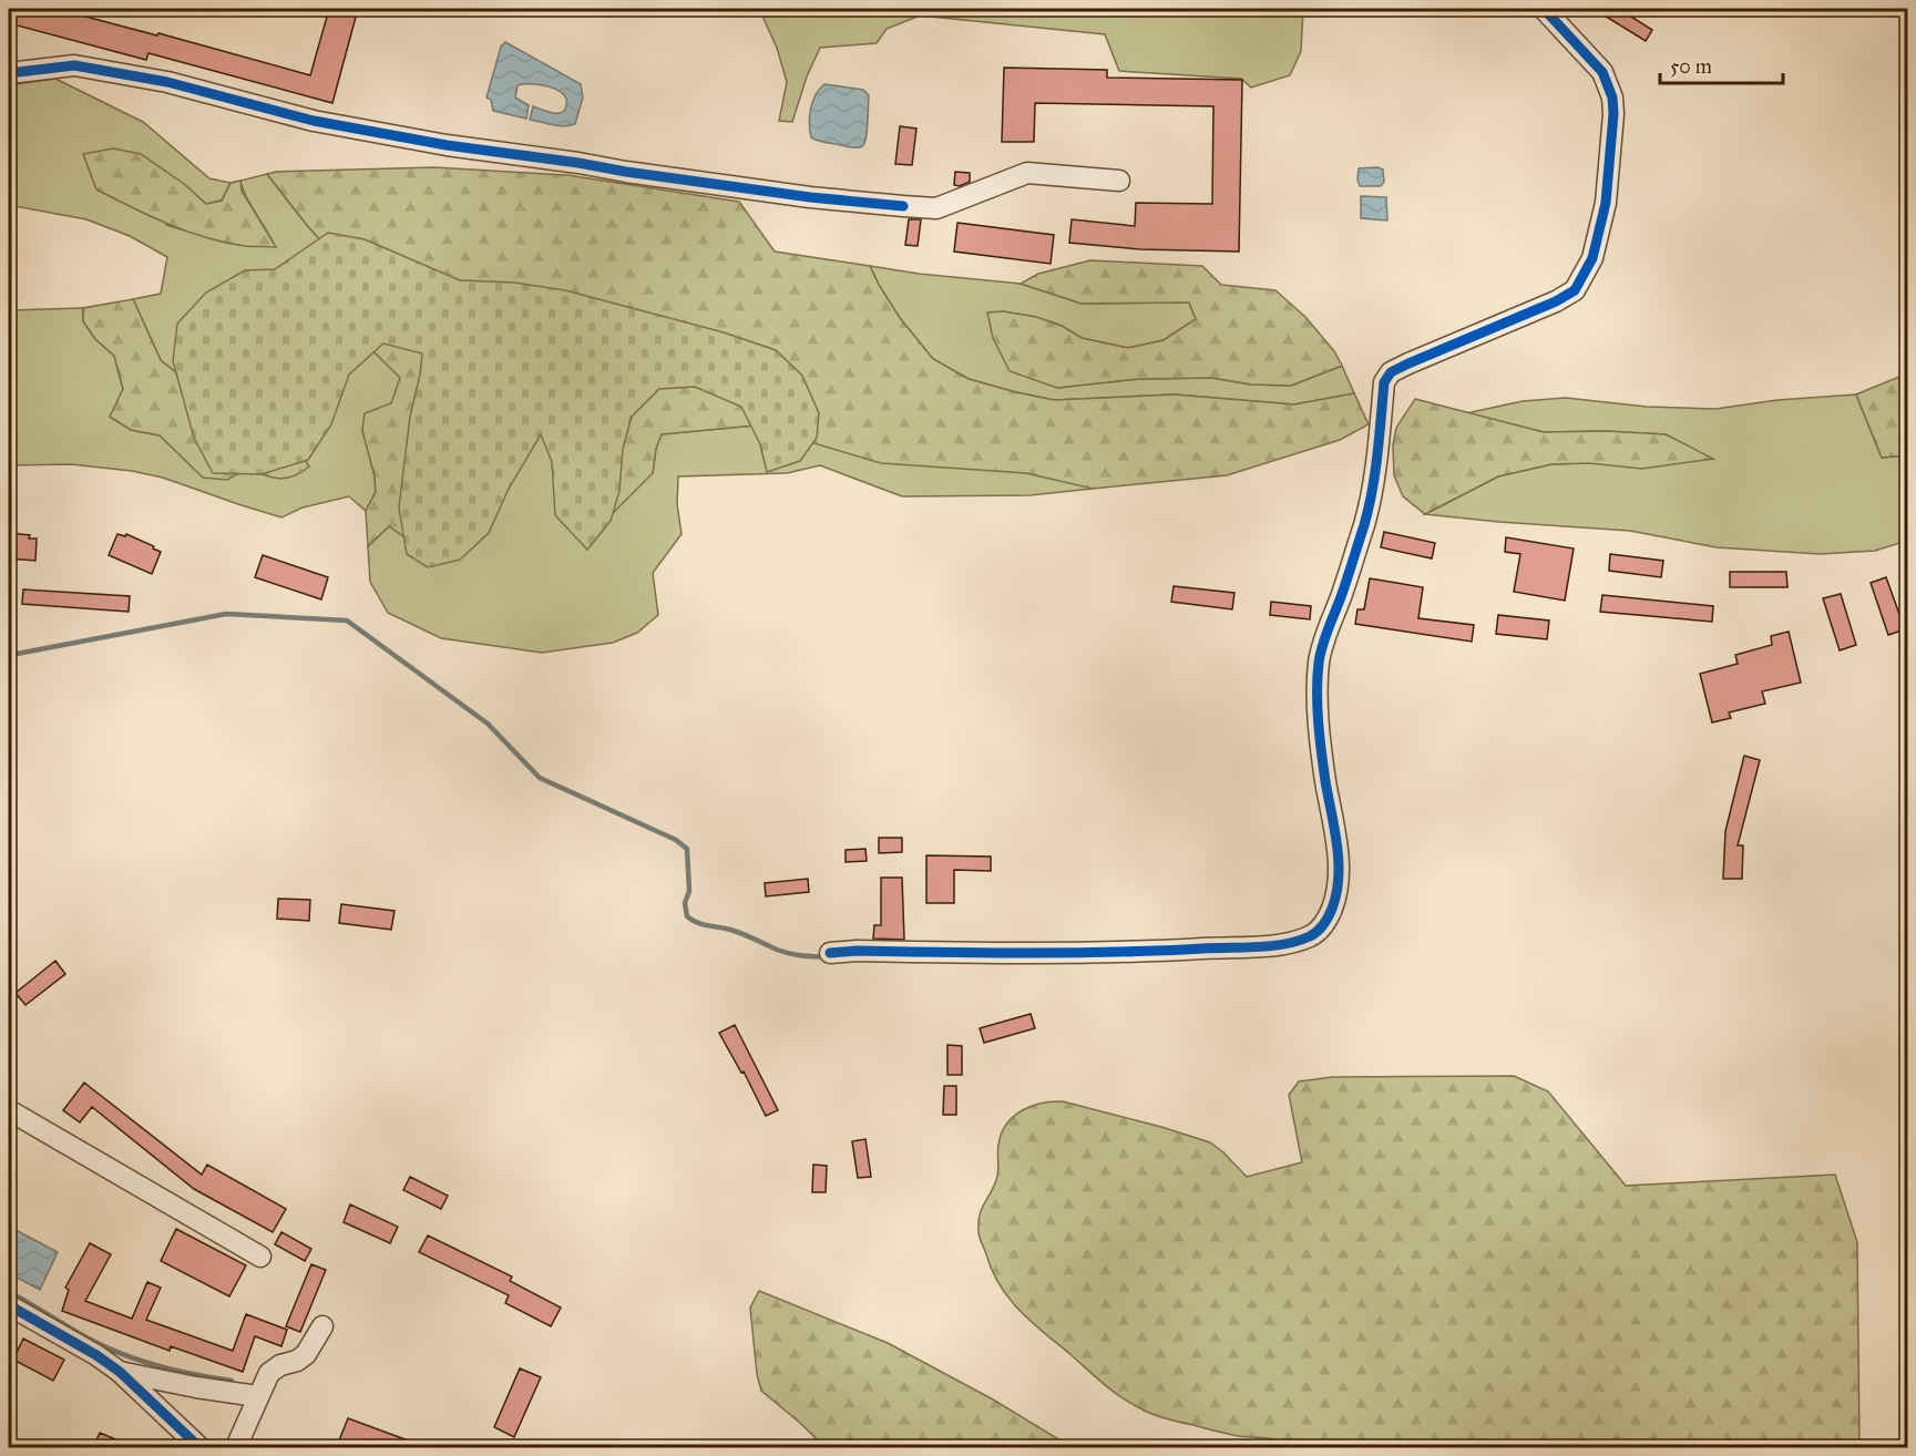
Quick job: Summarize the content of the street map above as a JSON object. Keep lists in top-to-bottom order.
{
  "scale_bar": "50 m"
}
